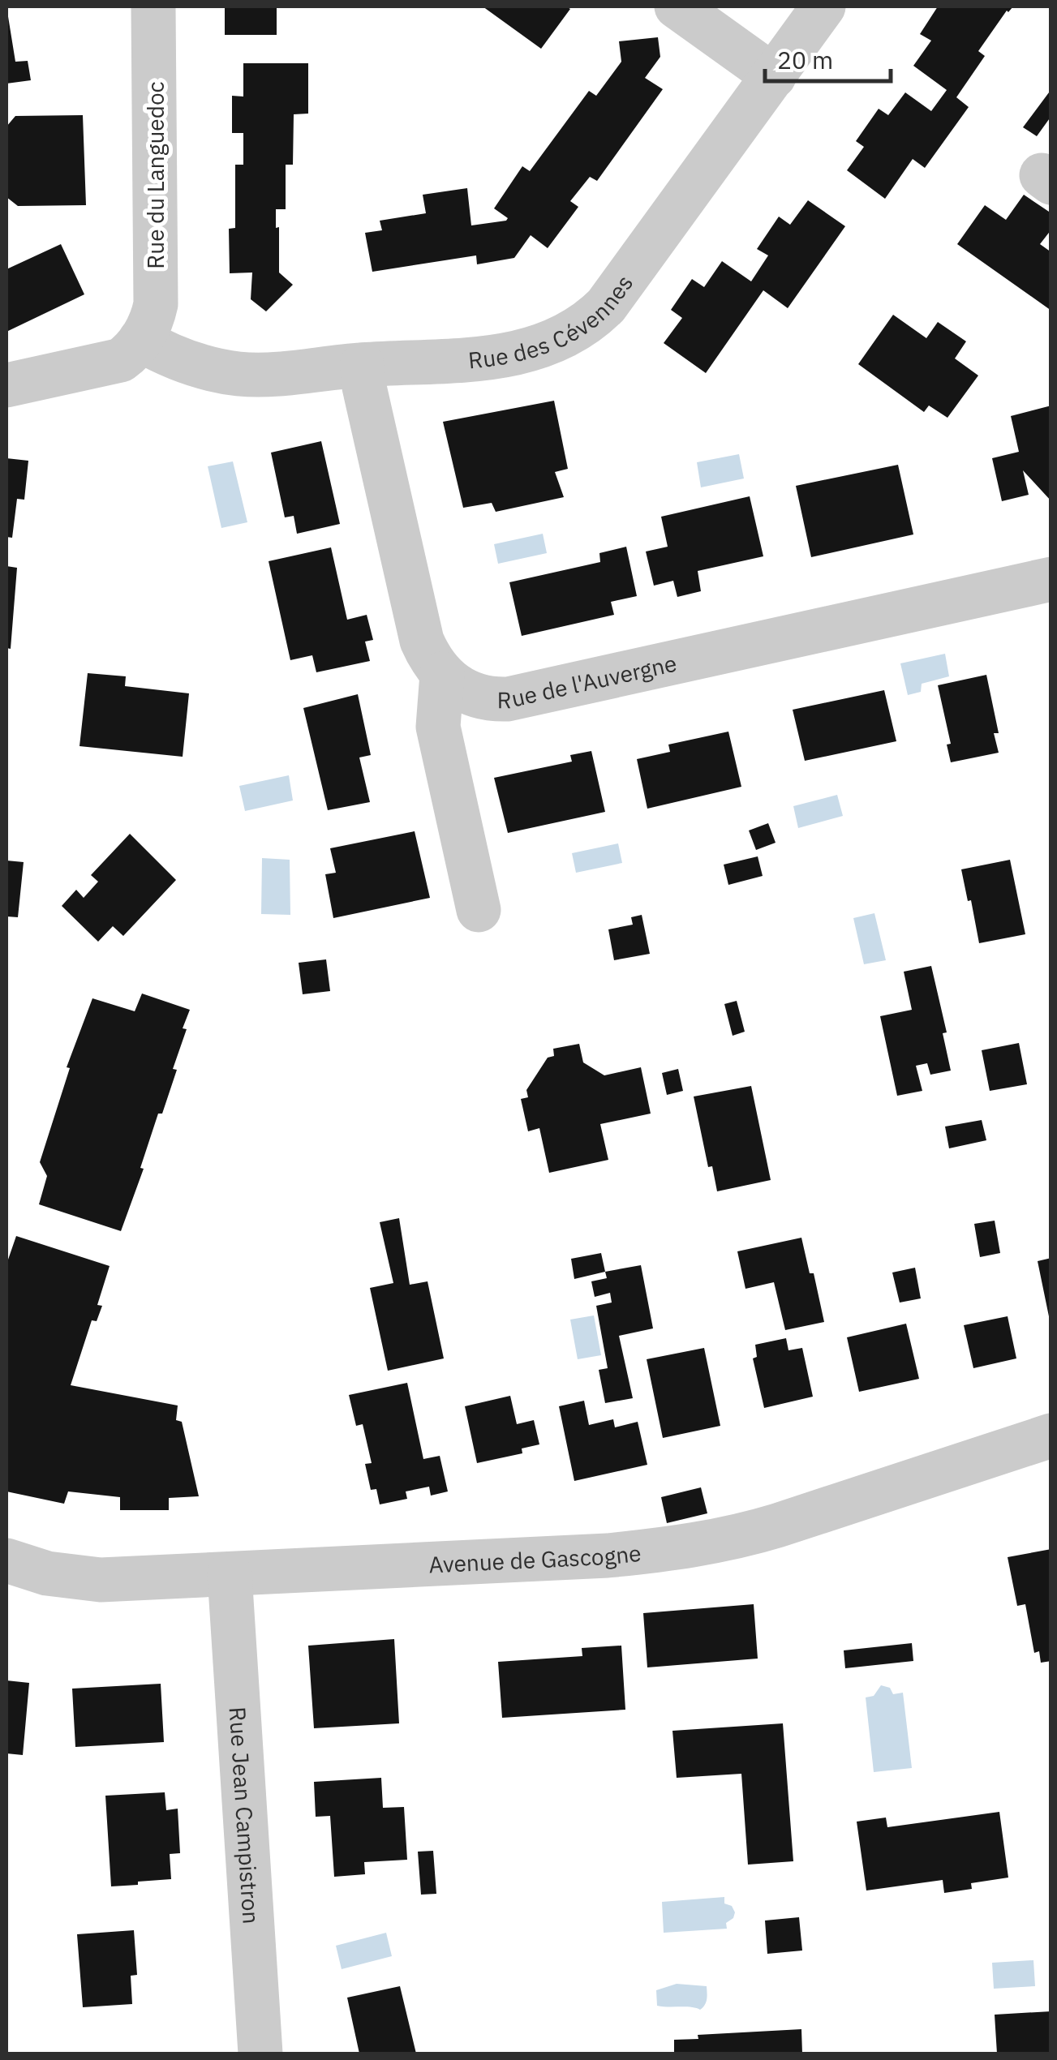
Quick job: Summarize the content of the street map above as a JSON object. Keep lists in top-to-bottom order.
{
  "streets": {
    "street": [
      "Rue du Languedoc",
      "Rue des Cévennes",
      "Rue de l'Auvergne",
      "Avenue de Gascogne",
      "Rue Jean Campistron"
    ]
  },
  "crossings": [
    ["Rue du Languedoc", "Rue des Cévennes"],
    ["Rue des Cévennes", "Rue de l'Auvergne"],
    ["Avenue de Gascogne", "Rue Jean Campistron"]
  ],
  "scale_bar": "20 m"
}
